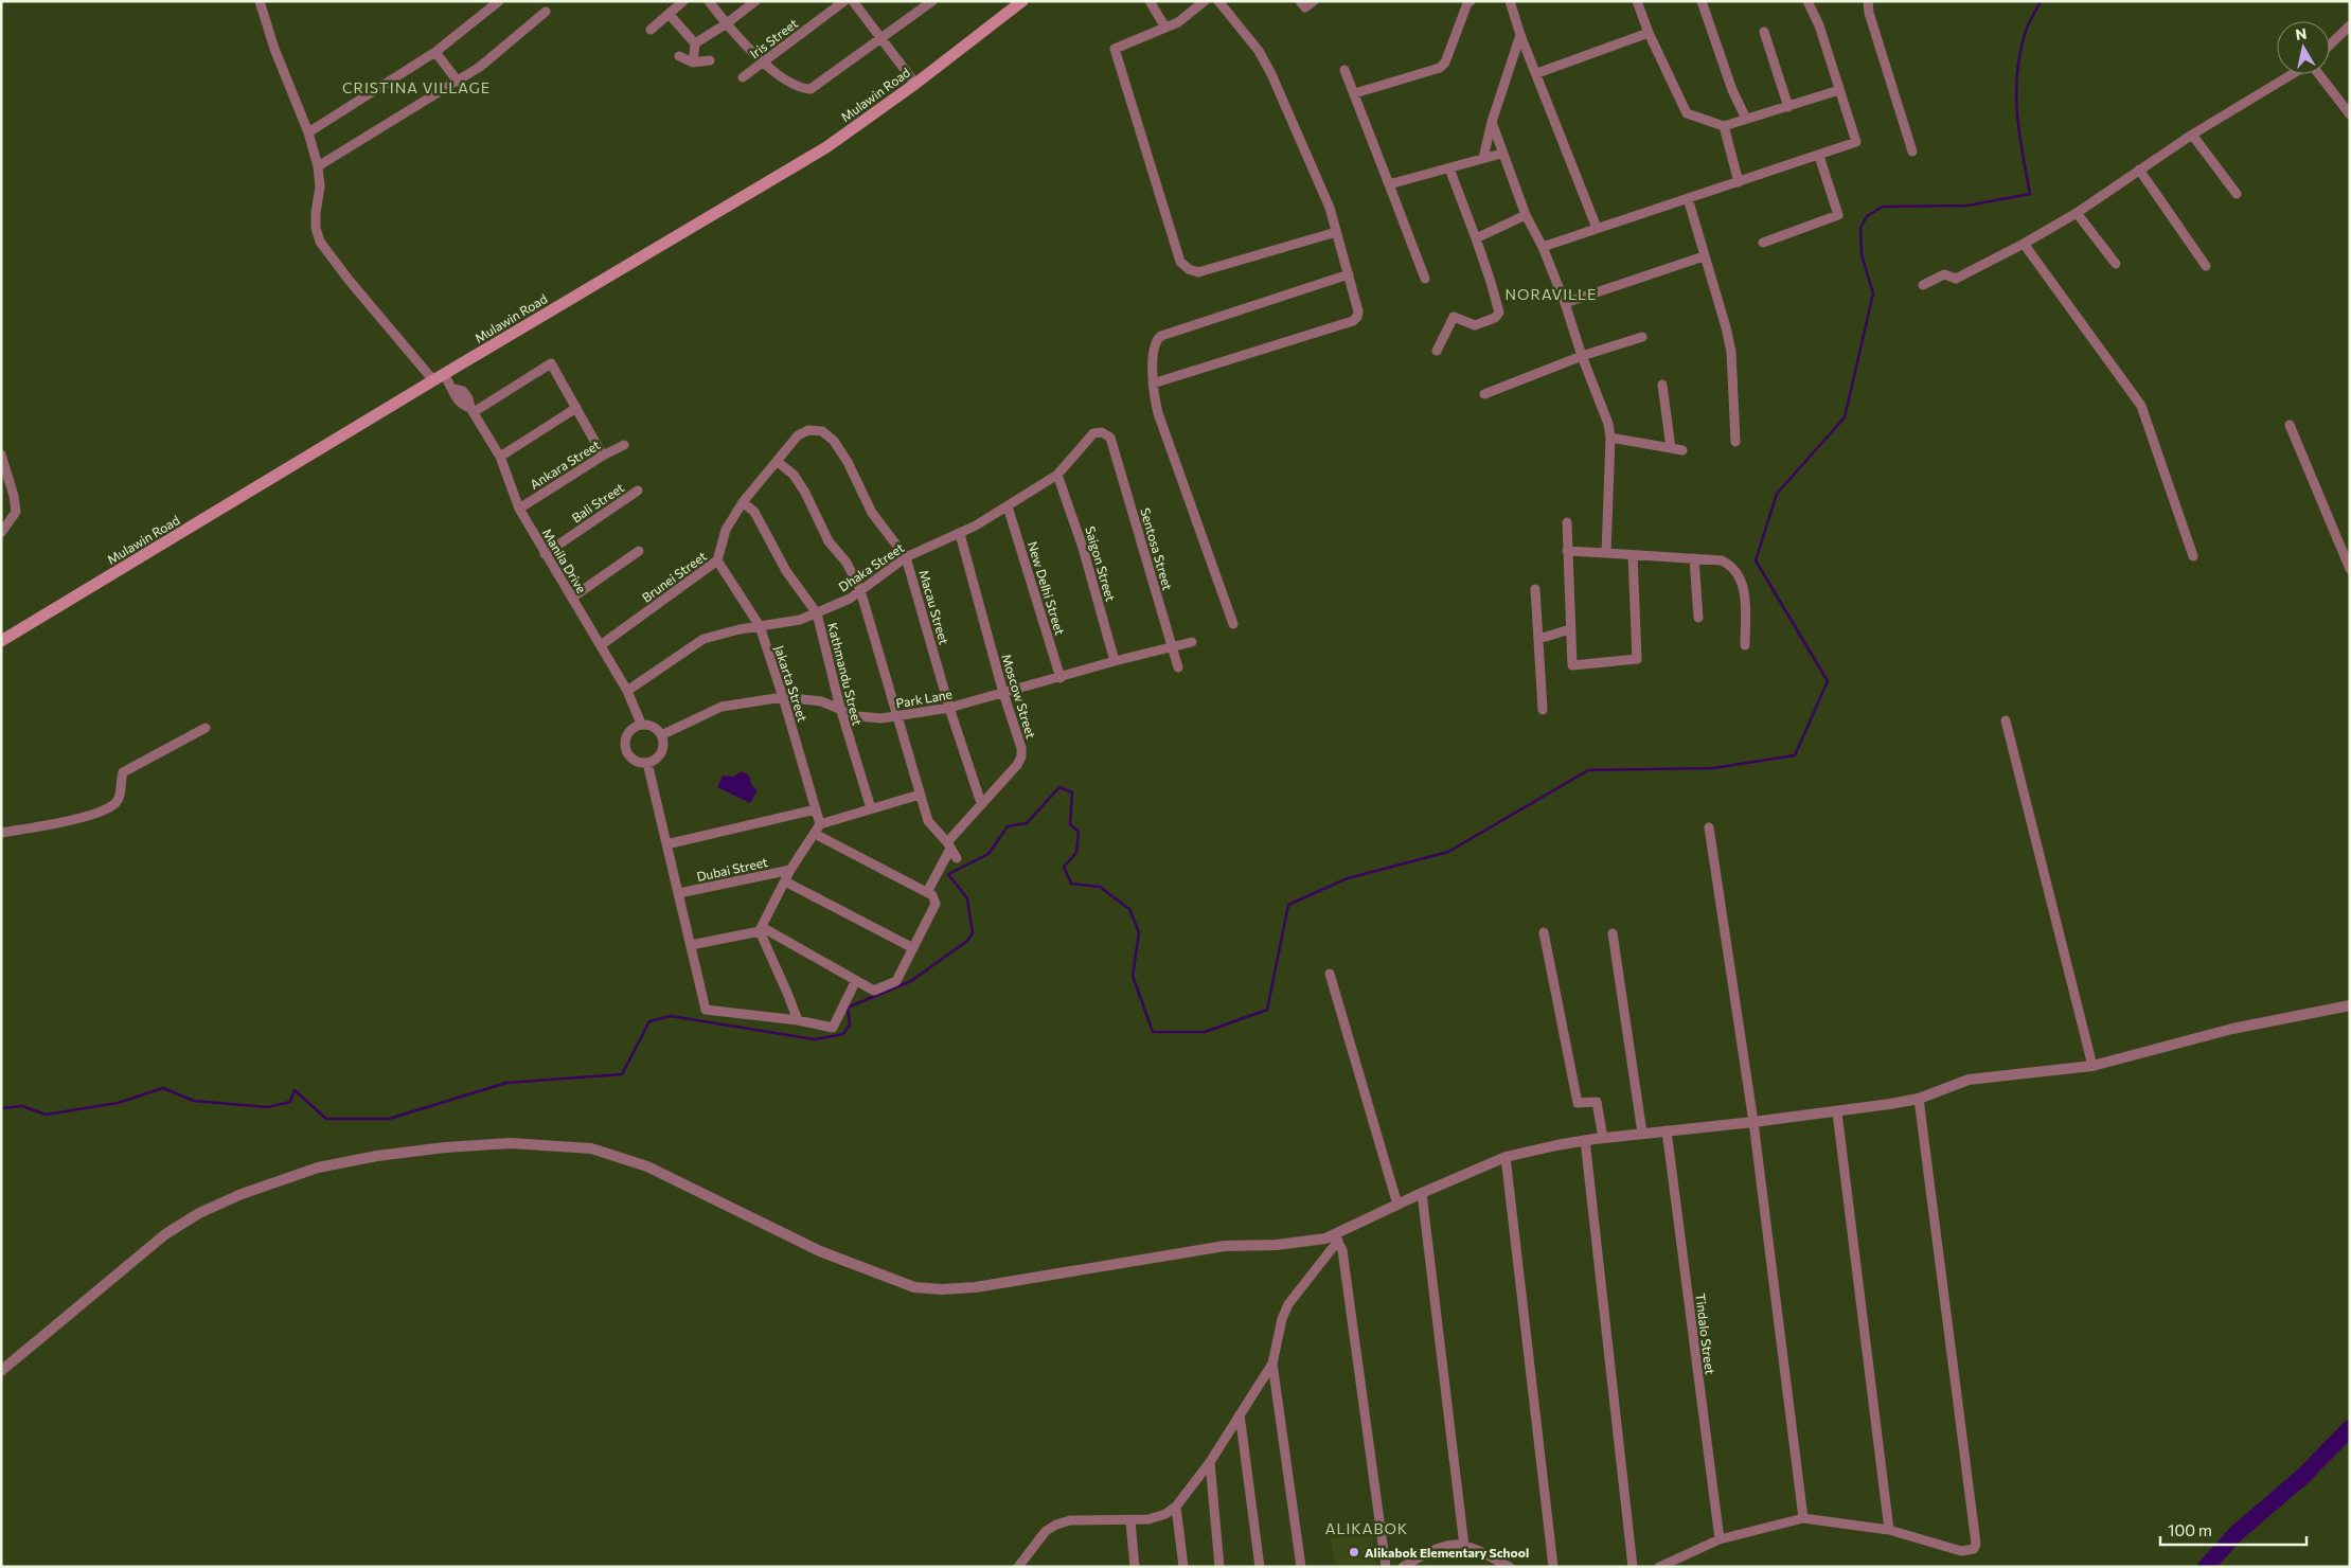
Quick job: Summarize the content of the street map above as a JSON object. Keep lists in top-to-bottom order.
{
  "streets": {
    "main road": ["Mulawin Road"],
    "street": [
      "Iris Street",
      "Ankara Street",
      "Bali Street",
      "Sentosa Street",
      "Manila Drive",
      "Saigon Street",
      "Dhaka Street",
      "Brunei Street",
      "New Delhi Street",
      "Macau Street",
      "Kathmandu Street",
      "Jakarta Street",
      "Moscow Street",
      "Park Lane",
      "Dubai Street",
      "Tindalo Street"
    ]
  },
  "crossings": [
    ["Mulawin Road", "Manila Drive"],
    ["Ankara Street", "Manila Drive"],
    ["Bali Street", "Manila Drive"],
    ["Sentosa Street", "Dhaka Street"],
    ["Sentosa Street", "Park Lane"],
    ["Manila Drive", "Dhaka Street"],
    ["Manila Drive", "Brunei Street"],
    ["Manila Drive", "Park Lane"],
    ["Saigon Street", "Dhaka Street"],
    ["Saigon Street", "Park Lane"],
    ["Dhaka Street", "New Delhi Street"],
    ["Dhaka Street", "Macau Street"],
    ["Dhaka Street", "Kathmandu Street"],
    ["Dhaka Street", "Jakarta Street"],
    ["Dhaka Street", "Moscow Street"],
    ["Brunei Street", "Macau Street"],
    ["Brunei Street", "Kathmandu Street"],
    ["Brunei Street", "Jakarta Street"],
    ["New Delhi Street", "Park Lane"],
    ["Macau Street", "Moscow Street"],
    ["Macau Street", "Park Lane"],
    ["Kathmandu Street", "Park Lane"],
    ["Jakarta Street", "Park Lane"],
    ["Moscow Street", "Park Lane"]
  ],
  "districts": ["CRISTINA VILLAGE", "NORAVILLE", "ALIKABOK"],
  "places": ["Alikabok Elementary School"],
  "scale_bar": "100 m",
  "north": "top"
}
